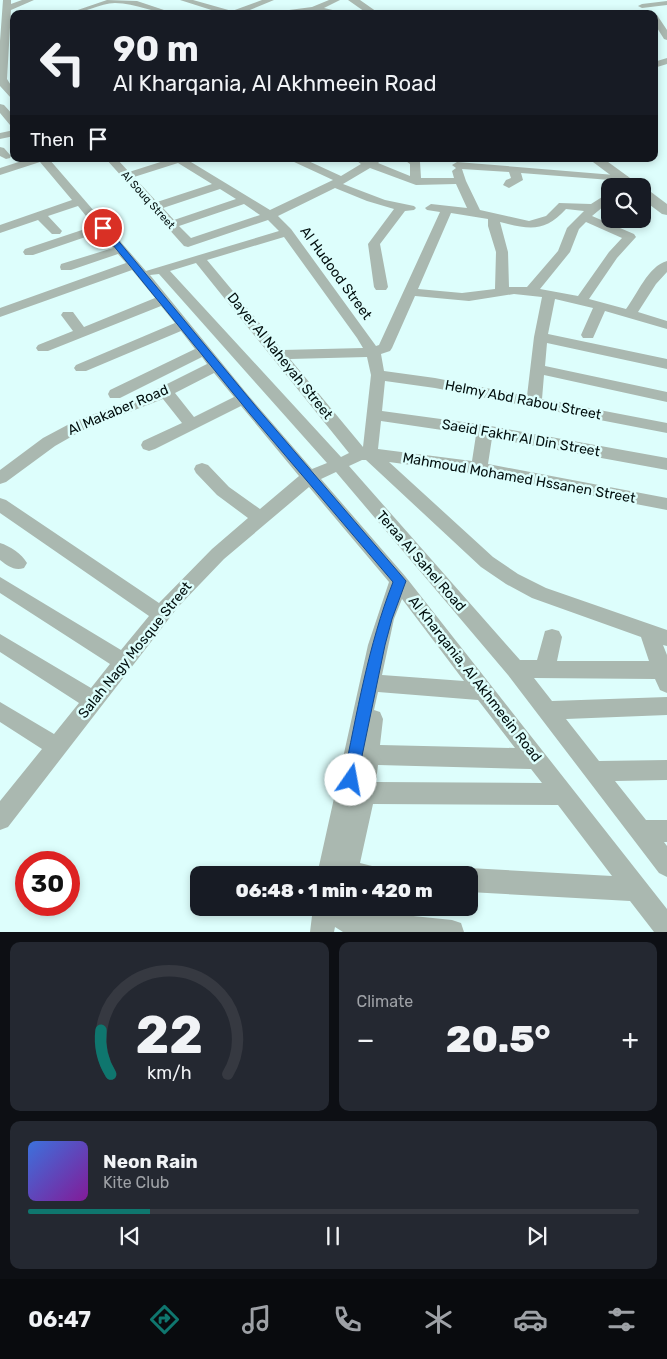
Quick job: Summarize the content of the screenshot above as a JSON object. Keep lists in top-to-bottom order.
{
  "streets": {
    "street": [
      "Al Souq Street",
      "Al Hudood Street",
      "Dayer Al Naheyah Street",
      "Helmy Abd Rabou Street",
      "Al Makaber Road",
      "Saeid Fakhr Al Din Street",
      "Mahmoud Mohamed Hssanen Street",
      "Teraa Al Sahel Road",
      "Salah Nagy Mosque Street",
      "Al Kharqania, Al Akhmeein Road"
    ]
  },
  "crossings": [
    ["Al Souq Street", "Al Hudood Street"],
    ["Al Hudood Street", "Dayer Al Naheyah Street"],
    ["Al Hudood Street", "Helmy Abd Rabou Street"],
    ["Al Hudood Street", "Saeid Fakhr Al Din Street"],
    ["Al Hudood Street", "Mahmoud Mohamed Hssanen Street"],
    ["Al Hudood Street", "Salah Nagy Mosque Street"],
    ["Dayer Al Naheyah Street", "Mahmoud Mohamed Hssanen Street"],
    ["Dayer Al Naheyah Street", "Salah Nagy Mosque Street"],
    ["Al Makaber Road", "Al Kharqania, Al Akhmeein Road"],
    ["Mahmoud Mohamed Hssanen Street", "Salah Nagy Mosque Street"],
    ["Teraa Al Sahel Road", "Salah Nagy Mosque Street"],
    ["Salah Nagy Mosque Street", "Al Kharqania, Al Akhmeein Road"]
  ],
  "page": {
    "turn": ["90 m", "Al Kharqania, Al Akhmeein Road"],
    "then": "Then",
    "limit": "30",
    "trip": "06:48 · 1 min · 420 m",
    "tile": "Climate",
    "heat": ["−", "20.5°", "+"],
    "song": ["Neon Rain", "Kite Club"],
    "tabs": "06:47",
    "gauge": ["22", "km/h"]
  }
}
